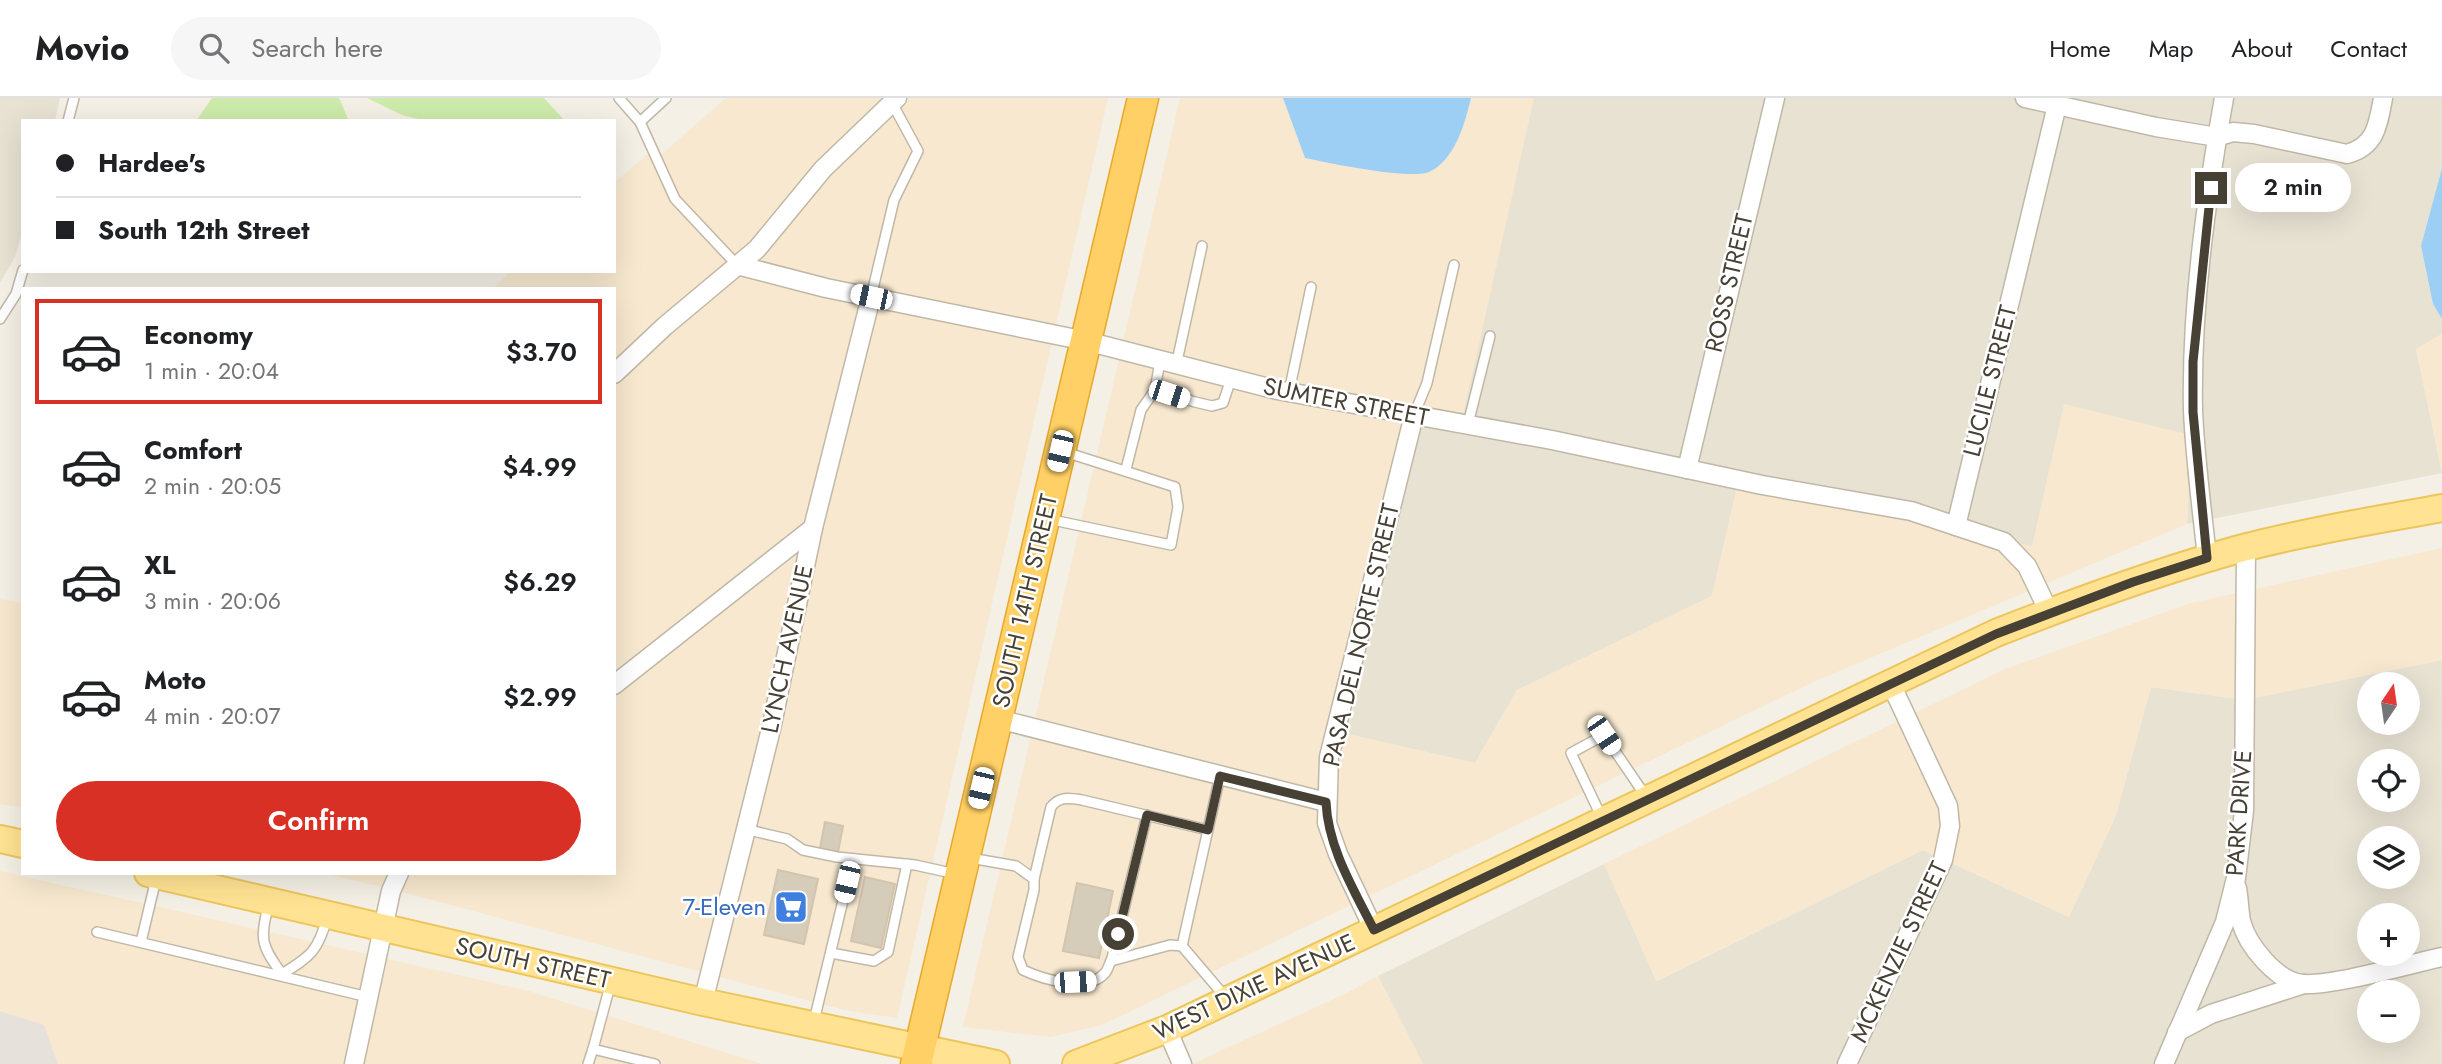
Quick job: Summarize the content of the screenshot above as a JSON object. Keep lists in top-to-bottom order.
{
  "streets": {
    "highway": ["SOUTH 14TH STREET"],
    "main road": ["SOUTH STREET", "WEST DIXIE AVENUE"],
    "street": [
      "ROSS STREET",
      "LUCILE STREET",
      "SUMTER STREET",
      "PASA DEL NORTE STREET",
      "LYNCH AVENUE",
      "PARK DRIVE",
      "MCKENZIE STREET"
    ]
  },
  "crossings": [
    ["ROSS STREET", "SUMTER STREET"],
    ["LUCILE STREET", "SUMTER STREET"],
    ["SUMTER STREET", "SOUTH 14TH STREET"],
    ["SUMTER STREET", "PASA DEL NORTE STREET"],
    ["SUMTER STREET", "LYNCH AVENUE"],
    ["SOUTH 14TH STREET", "SOUTH STREET"],
    ["PASA DEL NORTE STREET", "WEST DIXIE AVENUE"],
    ["LYNCH AVENUE", "SOUTH STREET"],
    ["PARK DRIVE", "WEST DIXIE AVENUE"],
    ["MCKENZIE STREET", "WEST DIXIE AVENUE"]
  ],
  "places": {
    "supermarket": ["7-Eleven"]
  },
  "north": "top",
  "page": {
    "header": "Movio",
    "search": "Search here",
    "nav": [
      "Home",
      "Map",
      "About",
      "Contact"
    ],
    "banner": ["Hardee's", "South 12th Street"],
    "bubble": "2 min",
    "list": [
      {
        "name": "Economy",
        "note": "1 min · 20:04",
        "value": "$3.70"
      },
      {
        "name": "Comfort",
        "note": "2 min · 20:05",
        "value": "$4.99"
      },
      {
        "name": "XL",
        "note": "3 min · 20:06",
        "value": "$6.29"
      },
      {
        "name": "Moto",
        "note": "4 min · 20:07",
        "value": "$2.99"
      }
    ],
    "map_buttons": ["+", "−"],
    "buttons": "Confirm"
  }
}
